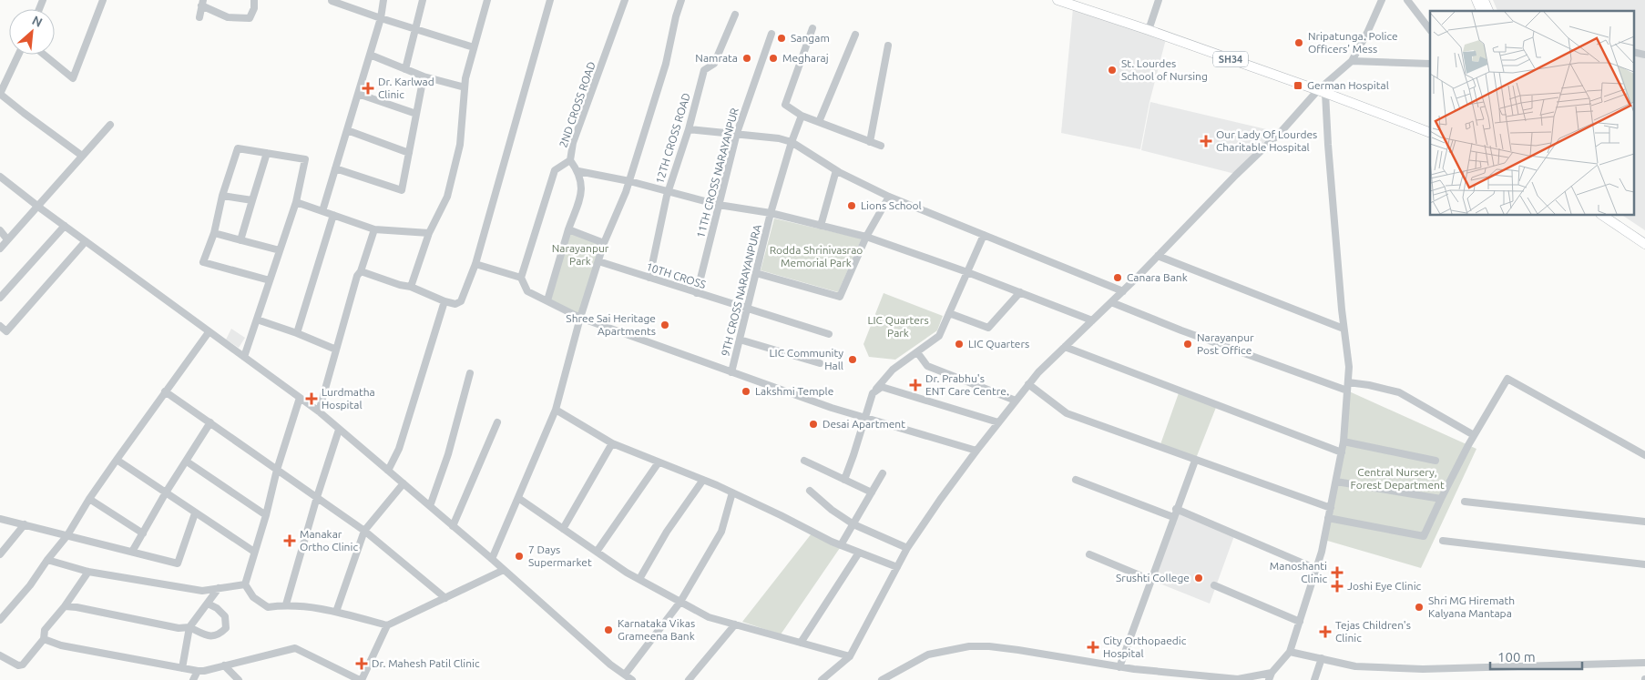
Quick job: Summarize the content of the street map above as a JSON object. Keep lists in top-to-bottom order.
{
  "streets": {
    "main road": ["SH34"],
    "street": [
      "2ND CROSS ROAD",
      "12TH CROSS ROAD",
      "11TH CROSS NARAYANPUR",
      "10TH CROSS",
      "9TH CROSS NARAYANPURA"
    ]
  },
  "crossings": [
    ["12TH CROSS ROAD", "10TH CROSS"],
    ["11TH CROSS NARAYANPUR", "10TH CROSS"],
    ["10TH CROSS", "9TH CROSS NARAYANPURA"]
  ],
  "parks": [
    "Narayanpur Park",
    "Rodda Shrinivasrao Memorial Park",
    "LIC Quarters Park",
    "Central Nursery, Forest Department"
  ],
  "places": {
    "other": [
      "Sangam",
      "Nripatunga. Police Officers' Mess",
      "Namrata",
      "Megharaj",
      "St. Lourdes School of Nursing",
      "Lions School",
      "Canara Bank",
      "Shree Sai Heritage Apartments",
      "LIC Quarters",
      "Narayanpur Post Office",
      "LIC Community Hall",
      "Lakshmi Temple",
      "Desai Apartment",
      "7 Days Supermarket",
      "Srushti College",
      "Shri MG Hiremath Kalyana Mantapa",
      "Karnataka Vikas Grameena Bank"
    ],
    "transit": ["German Hospital"],
    "health": [
      "Dr. Karlwad Clinic",
      "Our Lady Of Lourdes Charitable Hospital",
      "Dr. Prabhu's ENT Care Centre.",
      "Lurdmatha Hospital",
      "Manakar Ortho Clinic",
      "Manoshanti Clinic",
      "Joshi Eye Clinic",
      "Tejas Children's Clinic",
      "City Orthopaedic Hospital",
      "Dr. Mahesh Patil Clinic"
    ]
  },
  "scale_bar": "100 m",
  "north": "top right"
}
